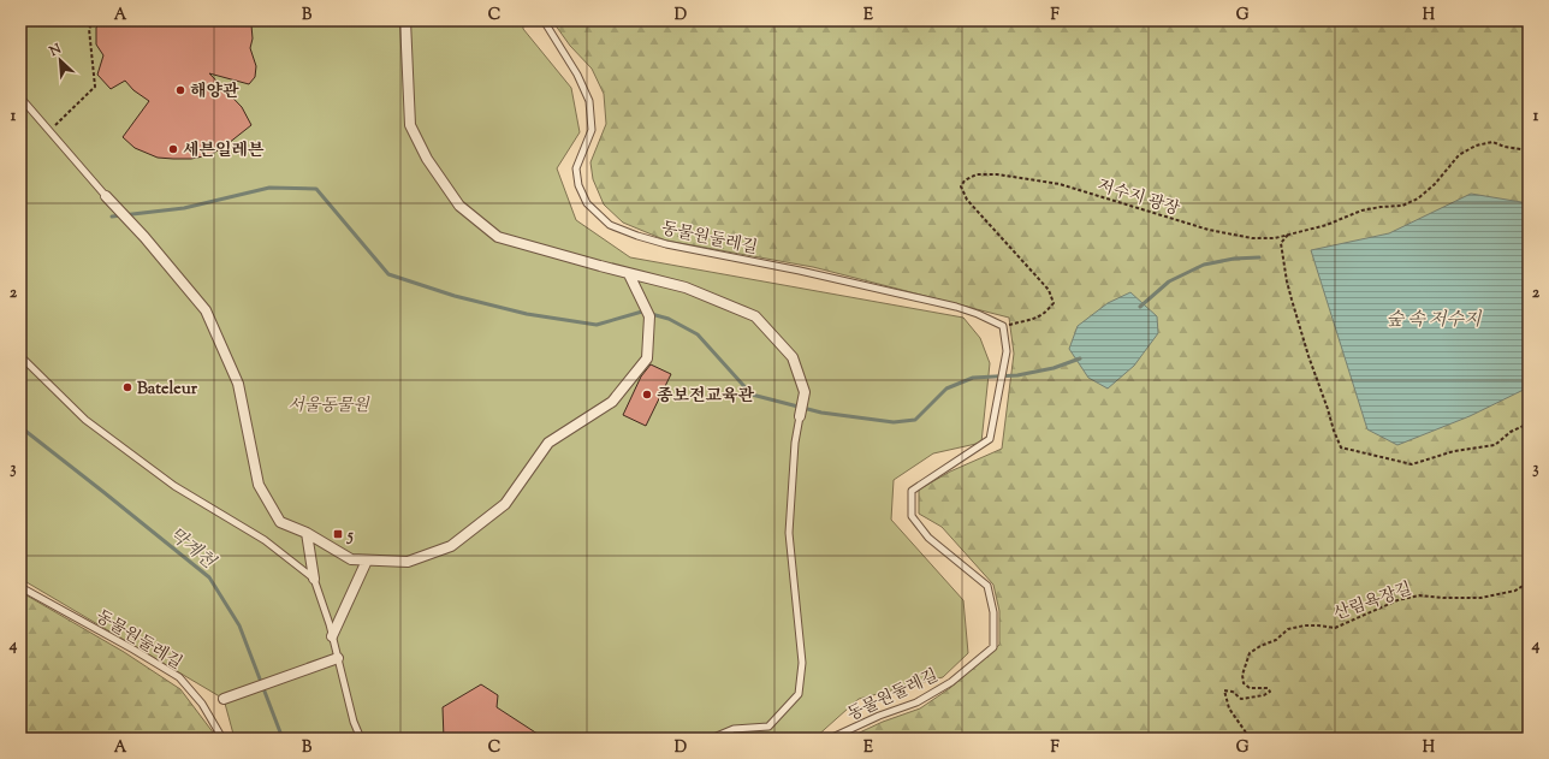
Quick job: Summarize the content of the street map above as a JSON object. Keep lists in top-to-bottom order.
{
  "streets": {
    "lane": ["동물원둘레길"],
    "path": ["저수지 광장", "산림욕장길"]
  },
  "crossings": [
    ["저수지 광장", "동물원둘레길"]
  ],
  "water": ["숲 속 저수지", "막계천"],
  "parks": ["서울동물원"],
  "places": {
    "other": [
      "해양관",
      "세븐일레븐",
      "Bateleur",
      "종보전교육관"
    ],
    "transit": ["5"]
  },
  "north": "top left",
  "grid": {
    "columns": [
      "A",
      "B",
      "C",
      "D",
      "E",
      "F",
      "G",
      "H"
    ],
    "rows": [
      "1",
      "2",
      "3",
      "4"
    ]
  }
}
